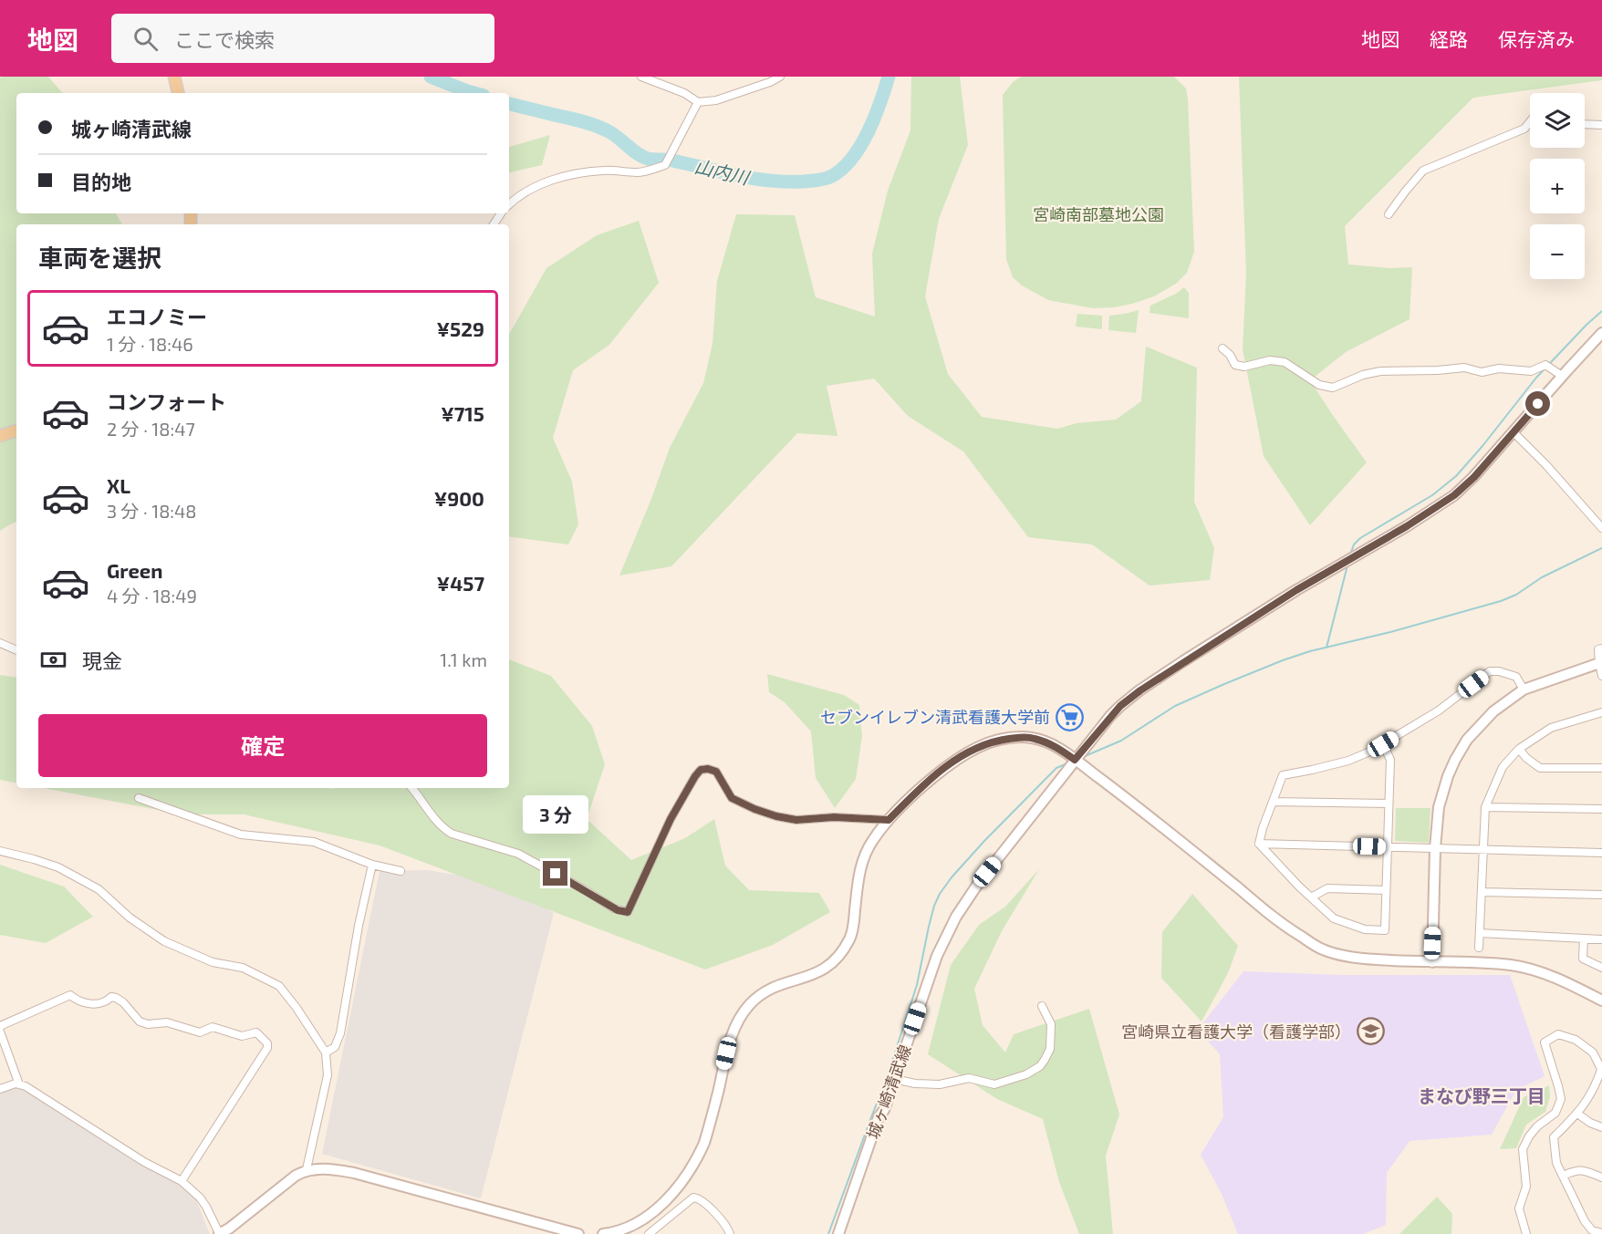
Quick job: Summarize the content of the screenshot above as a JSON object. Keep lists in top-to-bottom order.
{
  "streets": {
    "street": ["城ヶ崎清武線"]
  },
  "districts": ["まなび野三丁目"],
  "water": ["山内川"],
  "parks": ["宮崎南部墓地公園"],
  "places": {
    "supermarket": ["セブンイレブン清武看護大学前"],
    "school or university": ["宮崎県立看護大学（看護学部）"]
  },
  "page": {
    "header": "地図",
    "search": "ここで検索",
    "nav": ["地図", "経路", "保存済み"],
    "map_buttons": ["+", "−"],
    "banner": ["城ヶ崎清武線", "目的地"],
    "heading": "車両を選択",
    "list": [
      {
        "name": "エコノミー",
        "note": "1 分 · 18:46",
        "value": "¥529"
      },
      {
        "name": "コンフォート",
        "note": "2 分 · 18:47",
        "value": "¥715"
      },
      {
        "name": "XL",
        "note": "3 分 · 18:48",
        "value": "¥900"
      },
      {
        "name": "Green",
        "note": "4 分 · 18:49",
        "value": "¥457"
      }
    ],
    "pay": ["現金", "1.1 km"],
    "buttons": "確定",
    "bubble": "3 分"
  }
}
